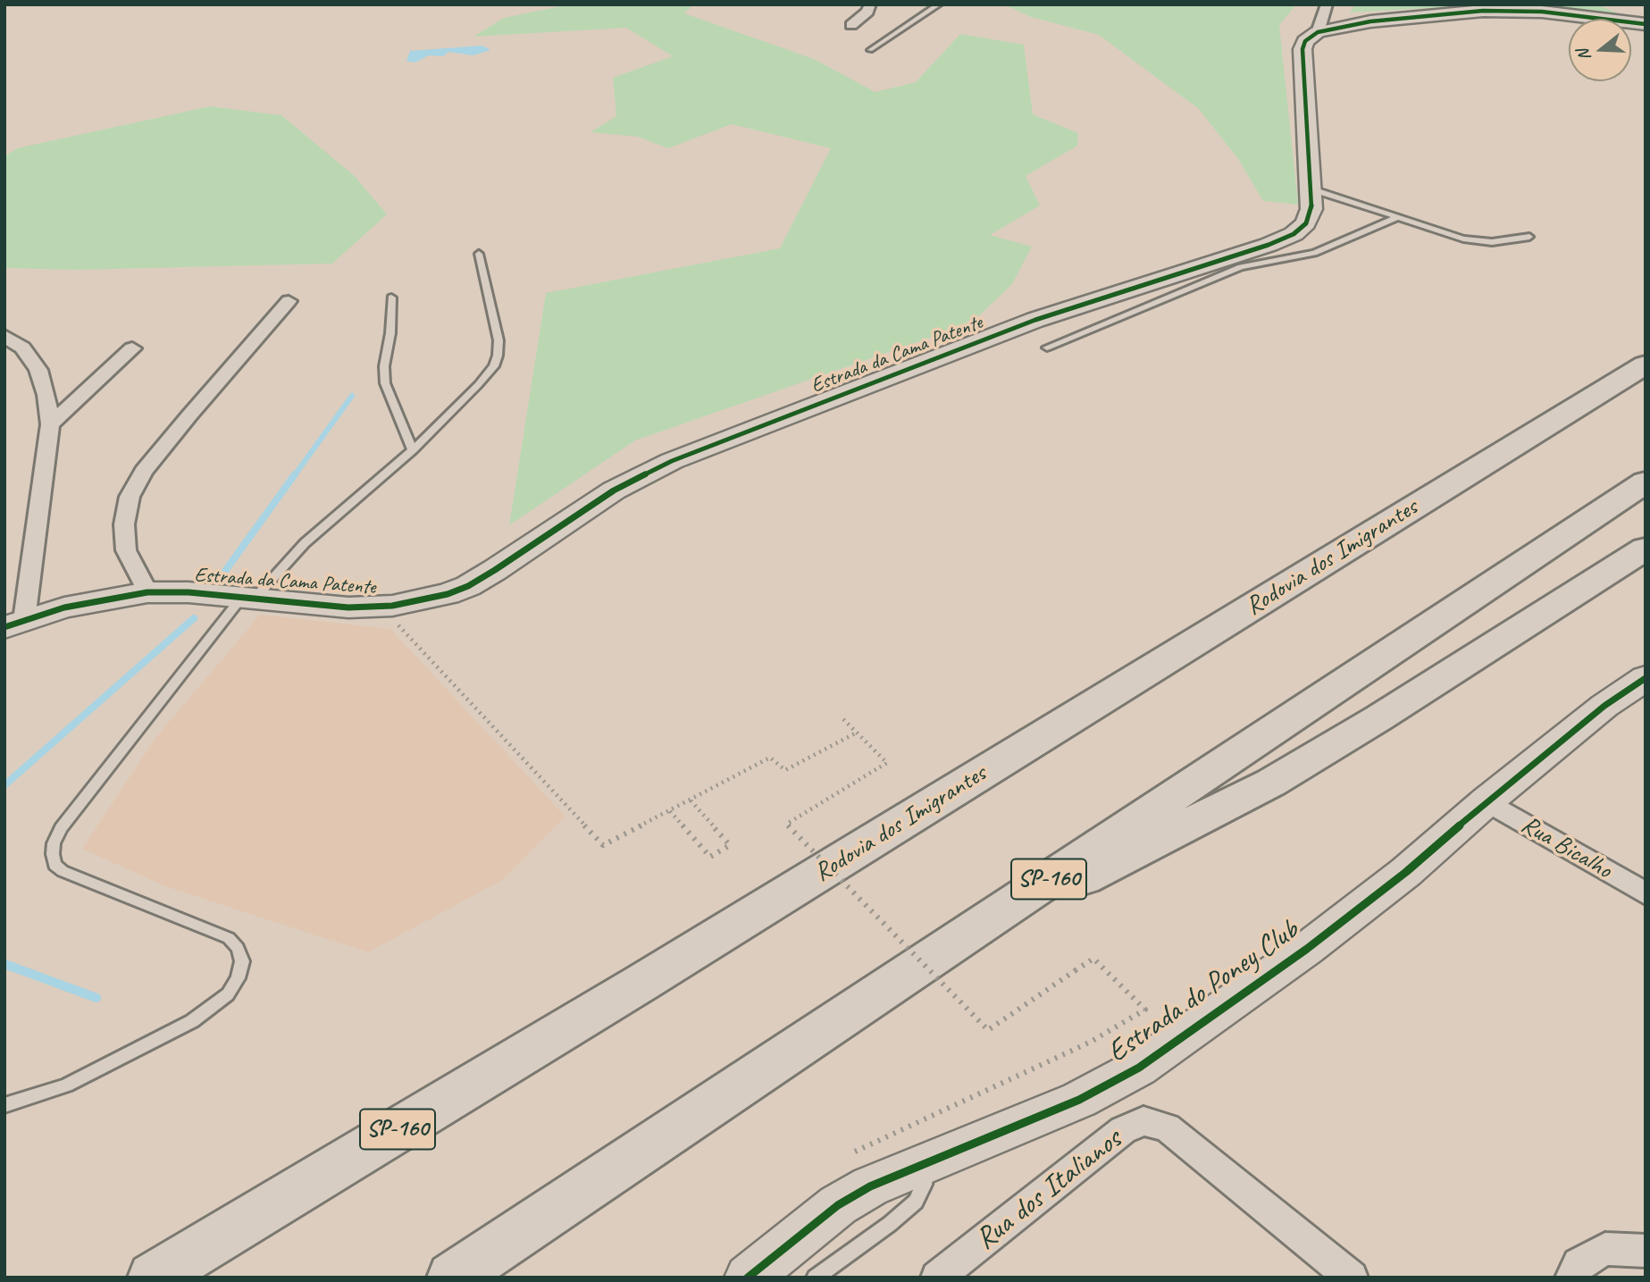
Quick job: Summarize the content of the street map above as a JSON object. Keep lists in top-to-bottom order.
{
  "streets": {
    "highway": ["Rodovia dos Imigrantes", "SP-160"],
    "street": [
      "Estrada da Cama Patente",
      "Rua Bicalho",
      "Estrada do Poney Club",
      "Rua dos Italianos"
    ]
  },
  "crossings": [
    ["Rua Bicalho", "Estrada do Poney Club"]
  ],
  "north": "left"
}
